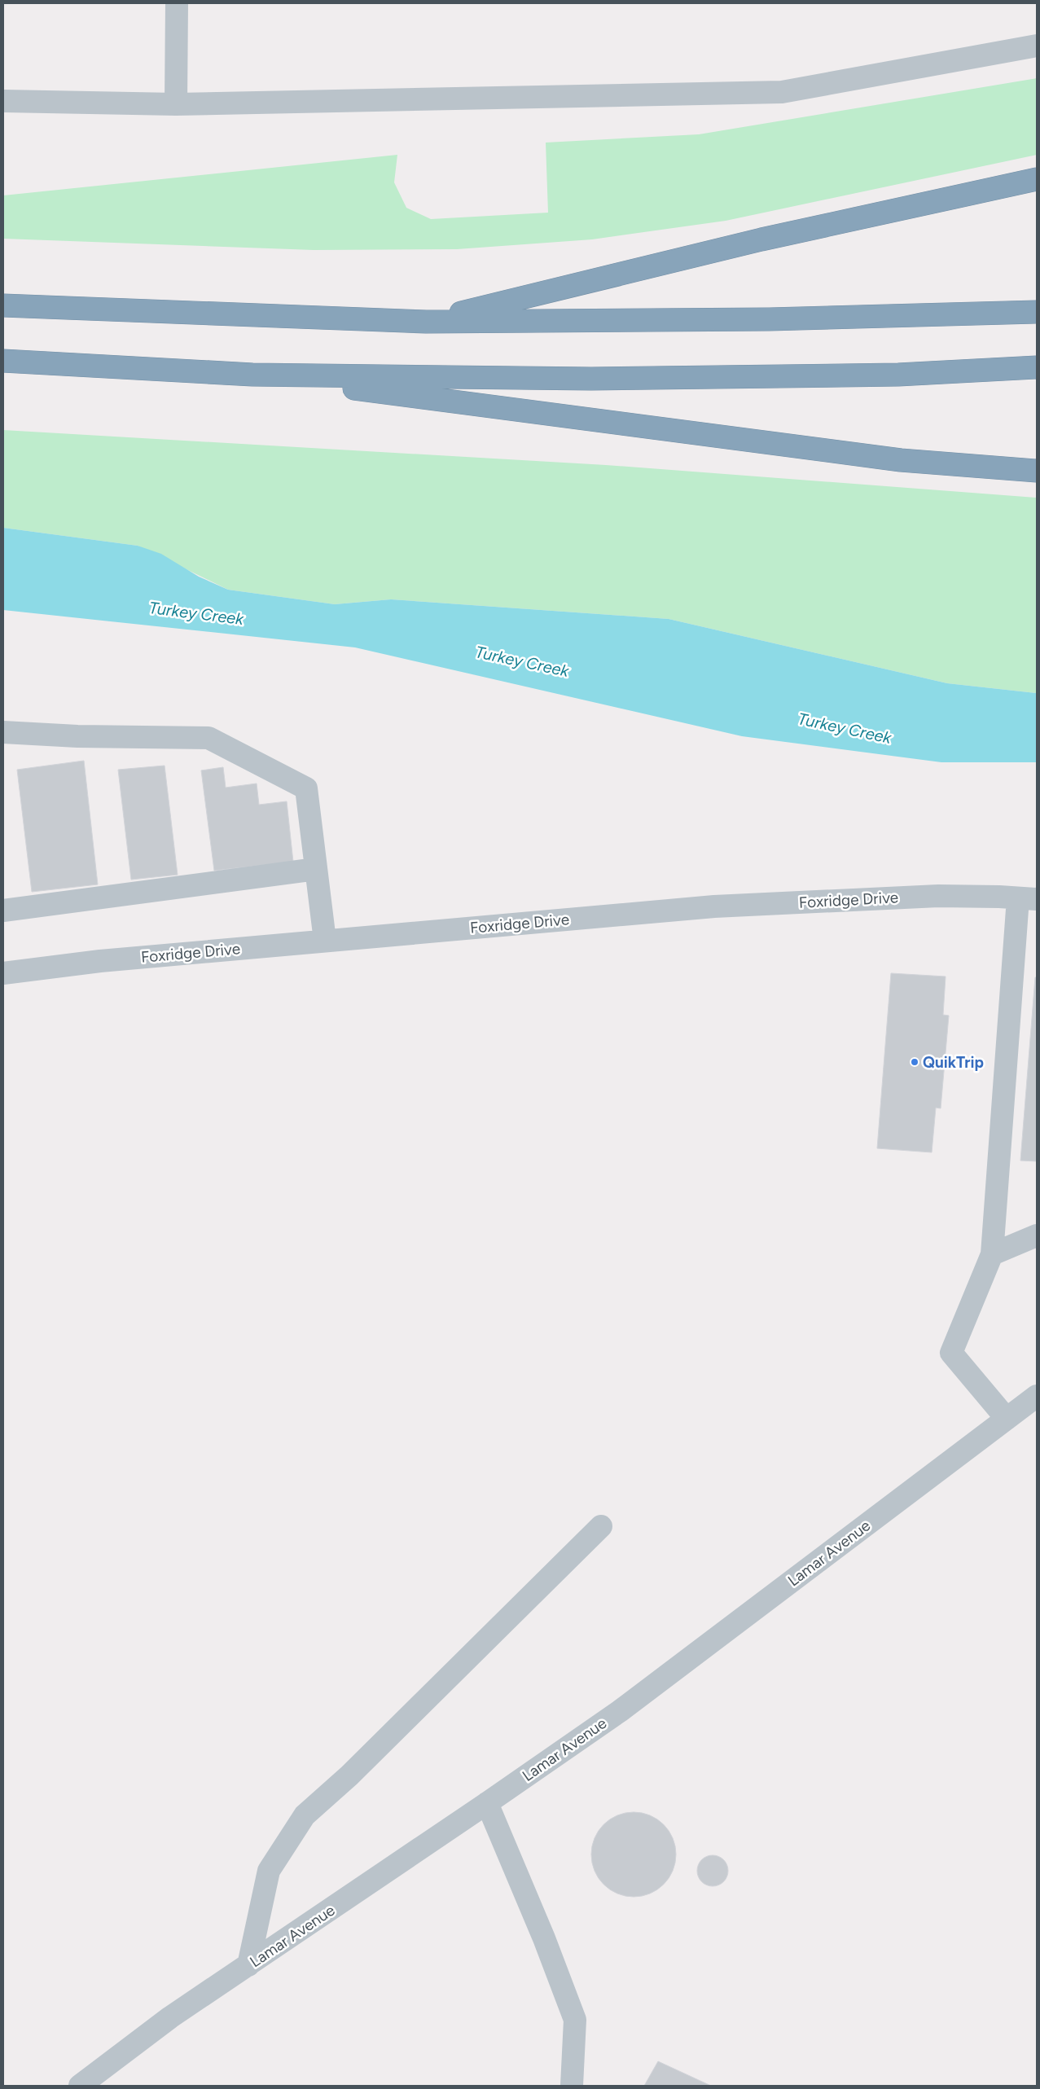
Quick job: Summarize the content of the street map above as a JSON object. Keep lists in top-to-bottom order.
{
  "streets": {
    "street": ["Foxridge Drive", "Lamar Avenue"]
  },
  "water": ["Turkey Creek"],
  "places": ["QuikTrip"]
}
